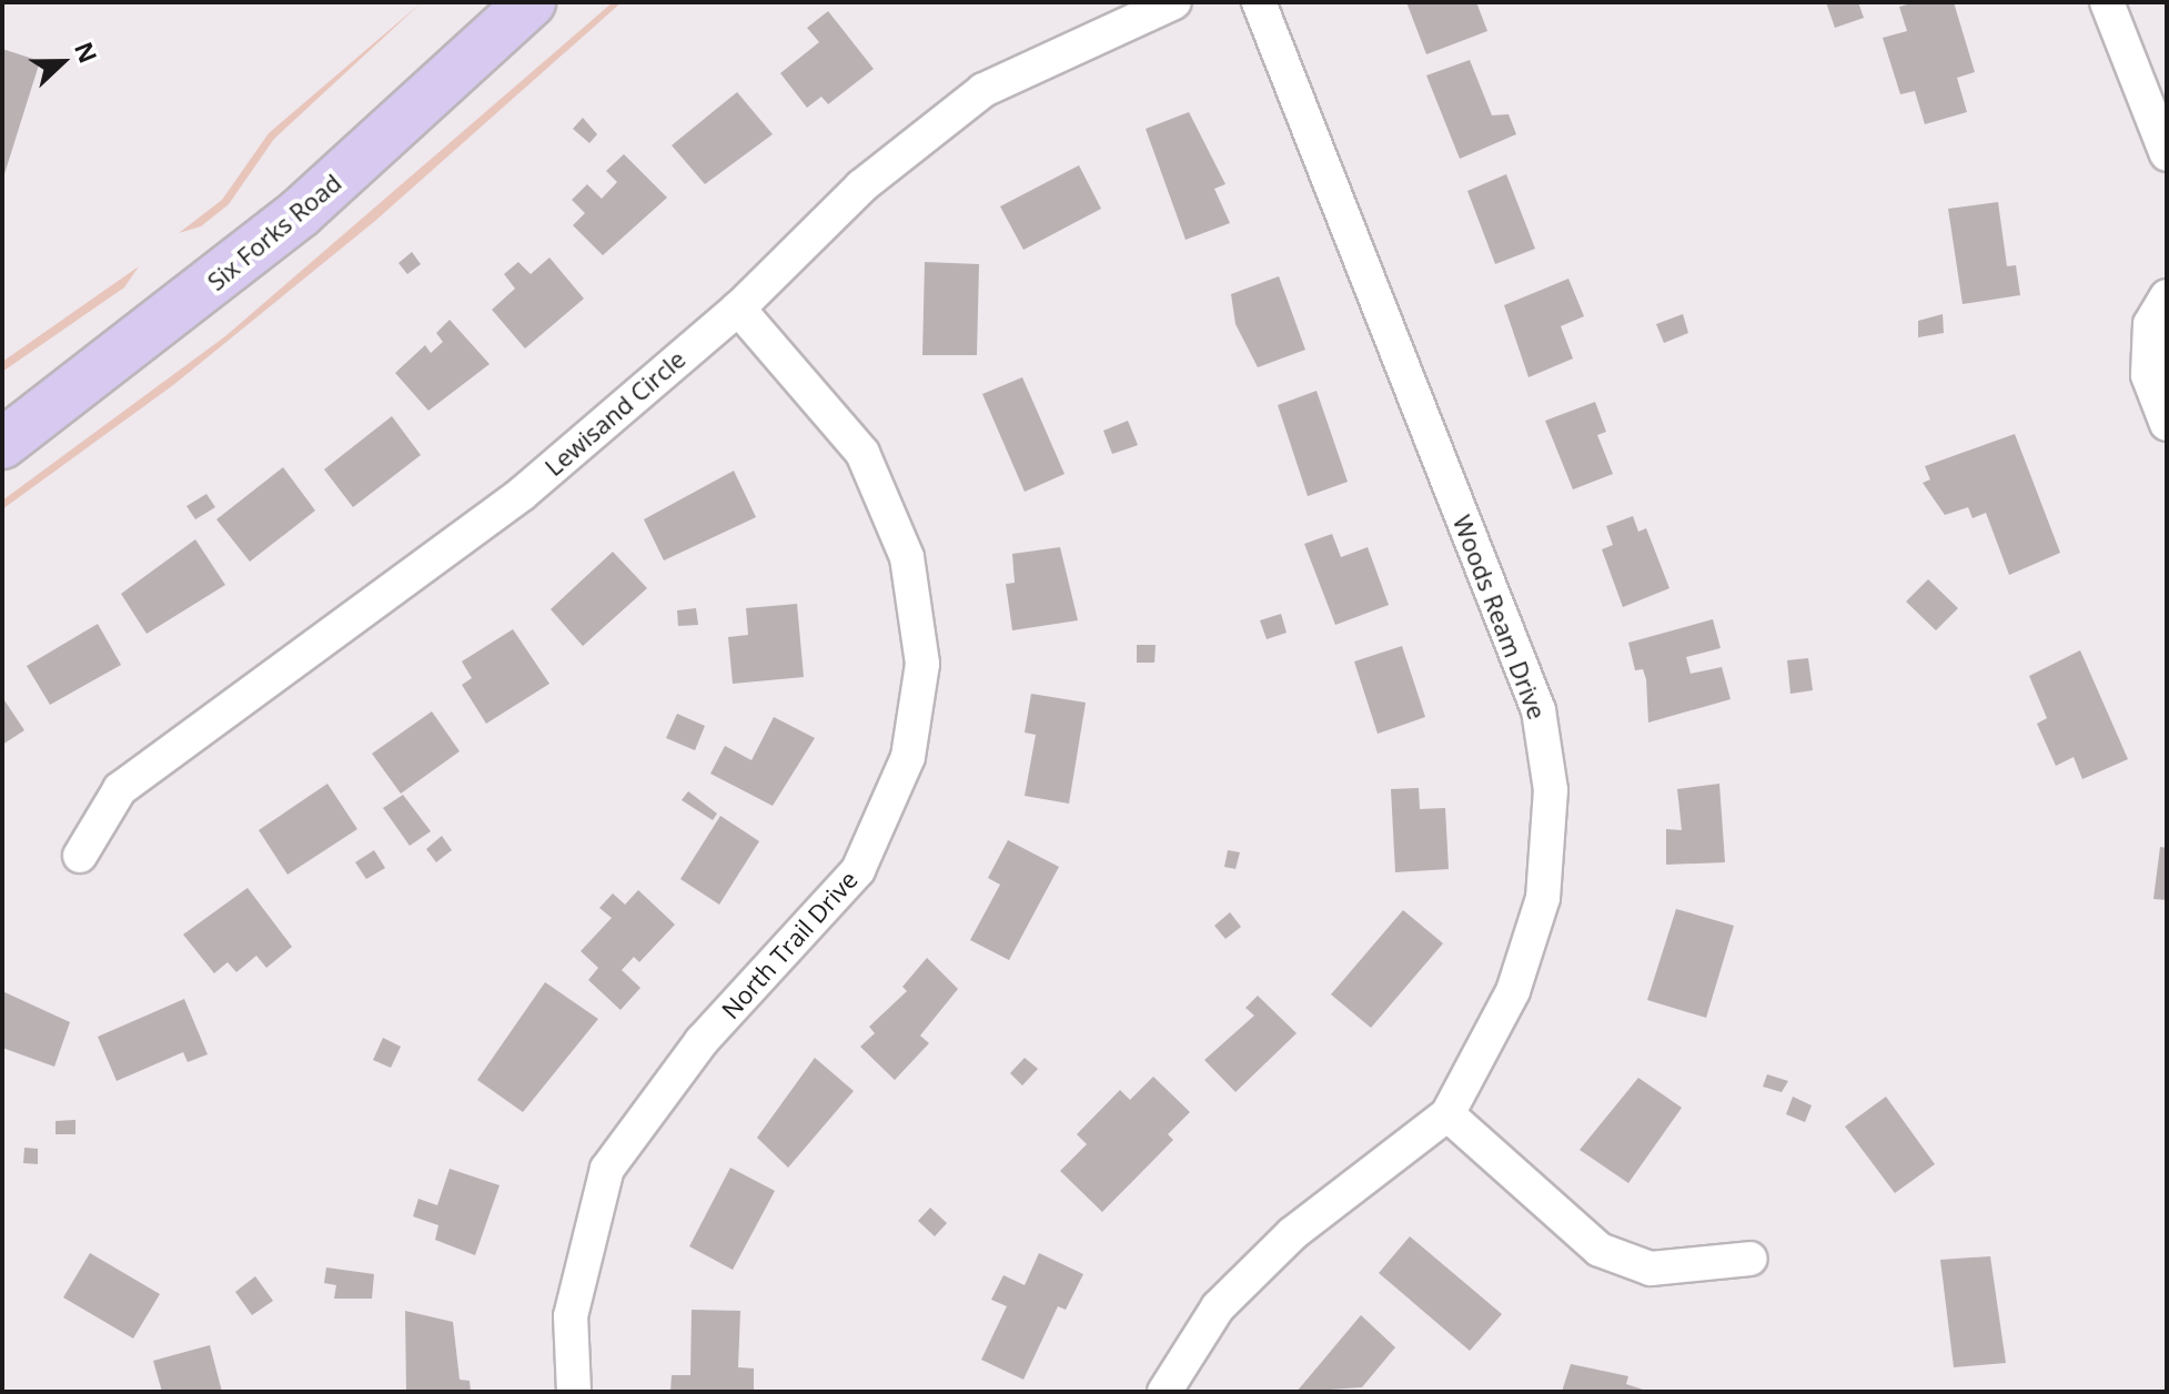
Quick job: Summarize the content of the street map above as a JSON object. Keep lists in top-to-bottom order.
{
  "streets": {
    "main road": ["Six Forks Road"],
    "street": ["Lewisand Circle", "Woods Ream Drive", "North Trail Drive"]
  },
  "crossings": [
    ["Lewisand Circle", "North Trail Drive"]
  ],
  "north": "right"
}
